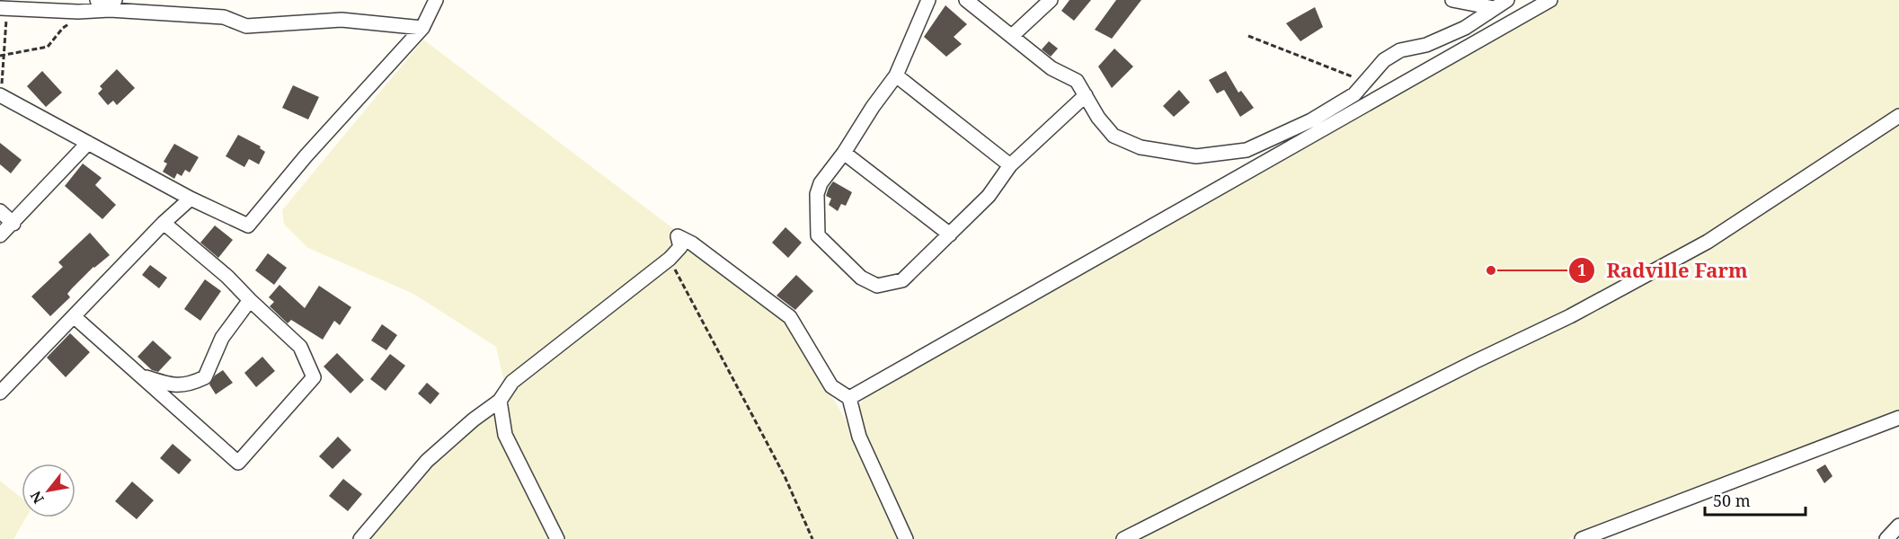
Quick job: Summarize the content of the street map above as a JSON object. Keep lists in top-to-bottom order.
{
  "places": ["Radville Farm"],
  "scale_bar": "50 m",
  "north": "bottom left"
}
